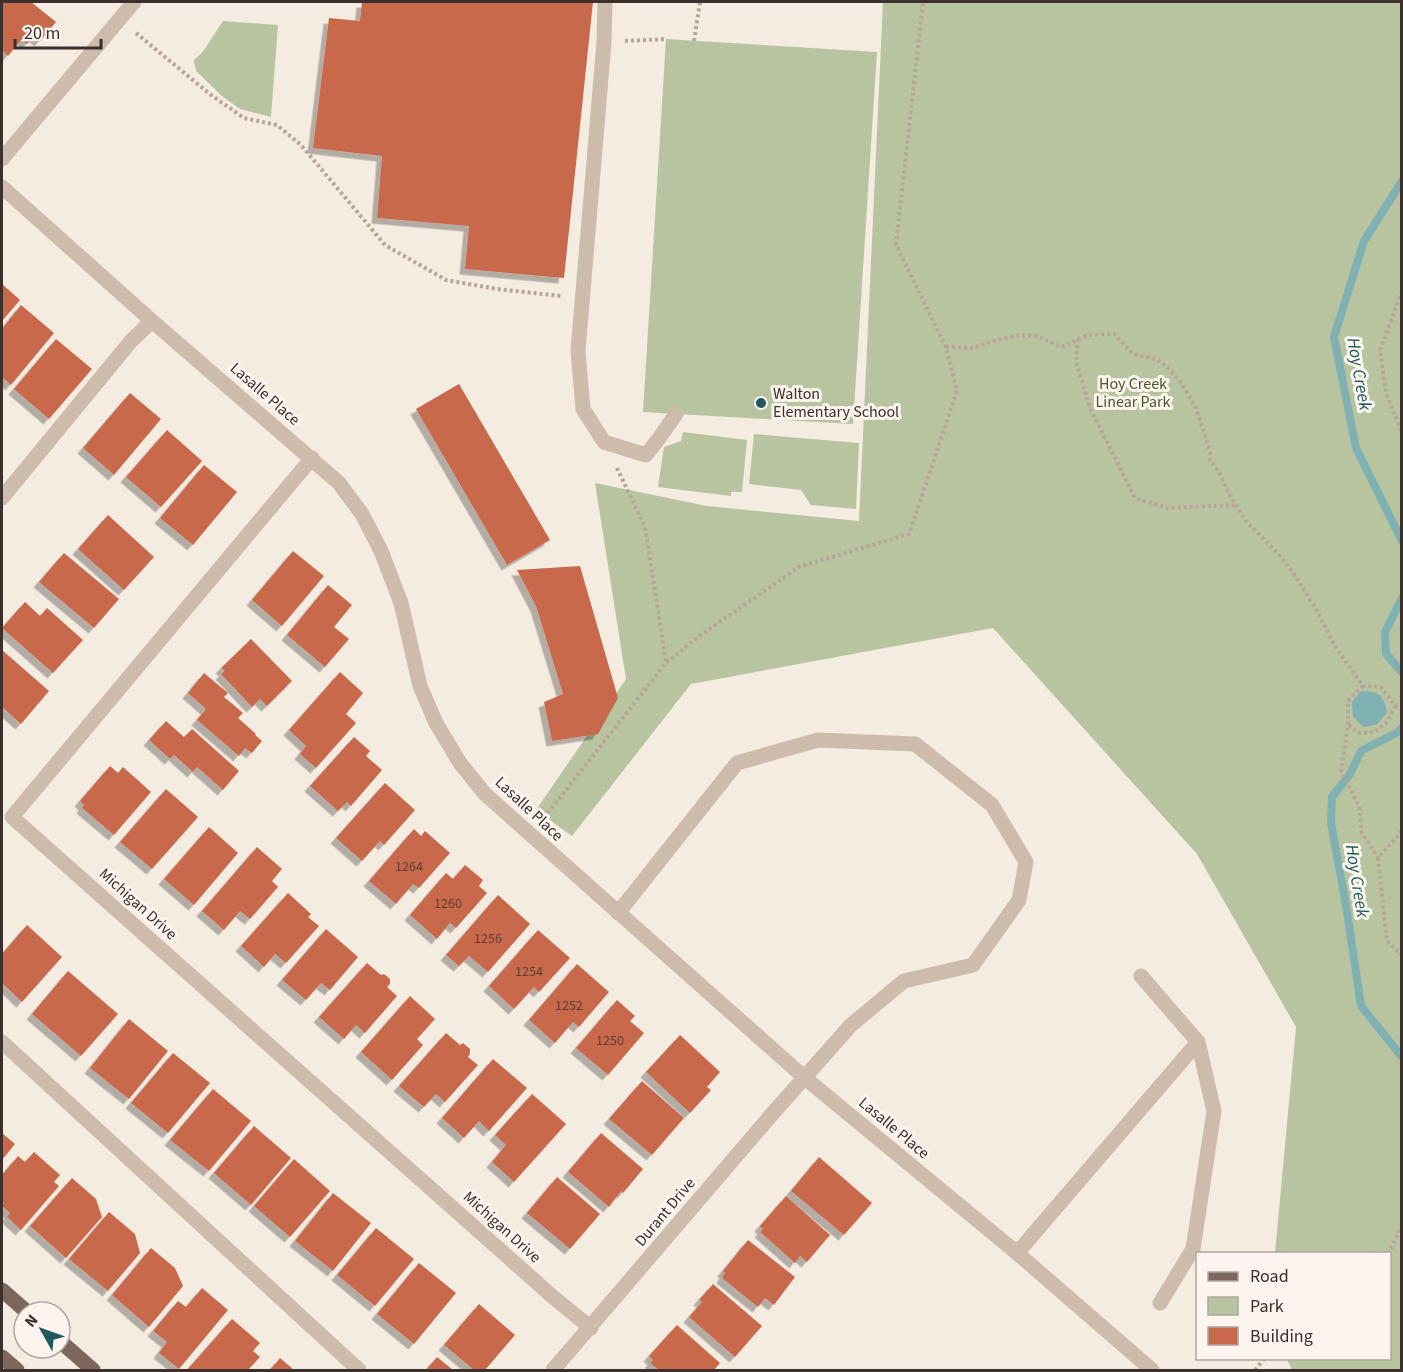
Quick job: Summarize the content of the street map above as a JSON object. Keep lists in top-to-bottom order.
{
  "streets": {
    "street": ["Lasalle Place", "Michigan Drive", "Durant Drive"]
  },
  "crossings": [
    ["Lasalle Place", "Michigan Drive"],
    ["Lasalle Place", "Durant Drive"],
    ["Michigan Drive", "Durant Drive"]
  ],
  "water": ["Hoy Creek"],
  "parks": ["Hoy Creek Linear Park"],
  "places": ["Walton Elementary School"],
  "house_numbers": [
    "1264",
    "1260",
    "1256",
    "1254",
    "1252",
    "1250"
  ],
  "legend": ["Road", "Park", "Building"],
  "scale_bar": "20 m",
  "north": "top left"
}
